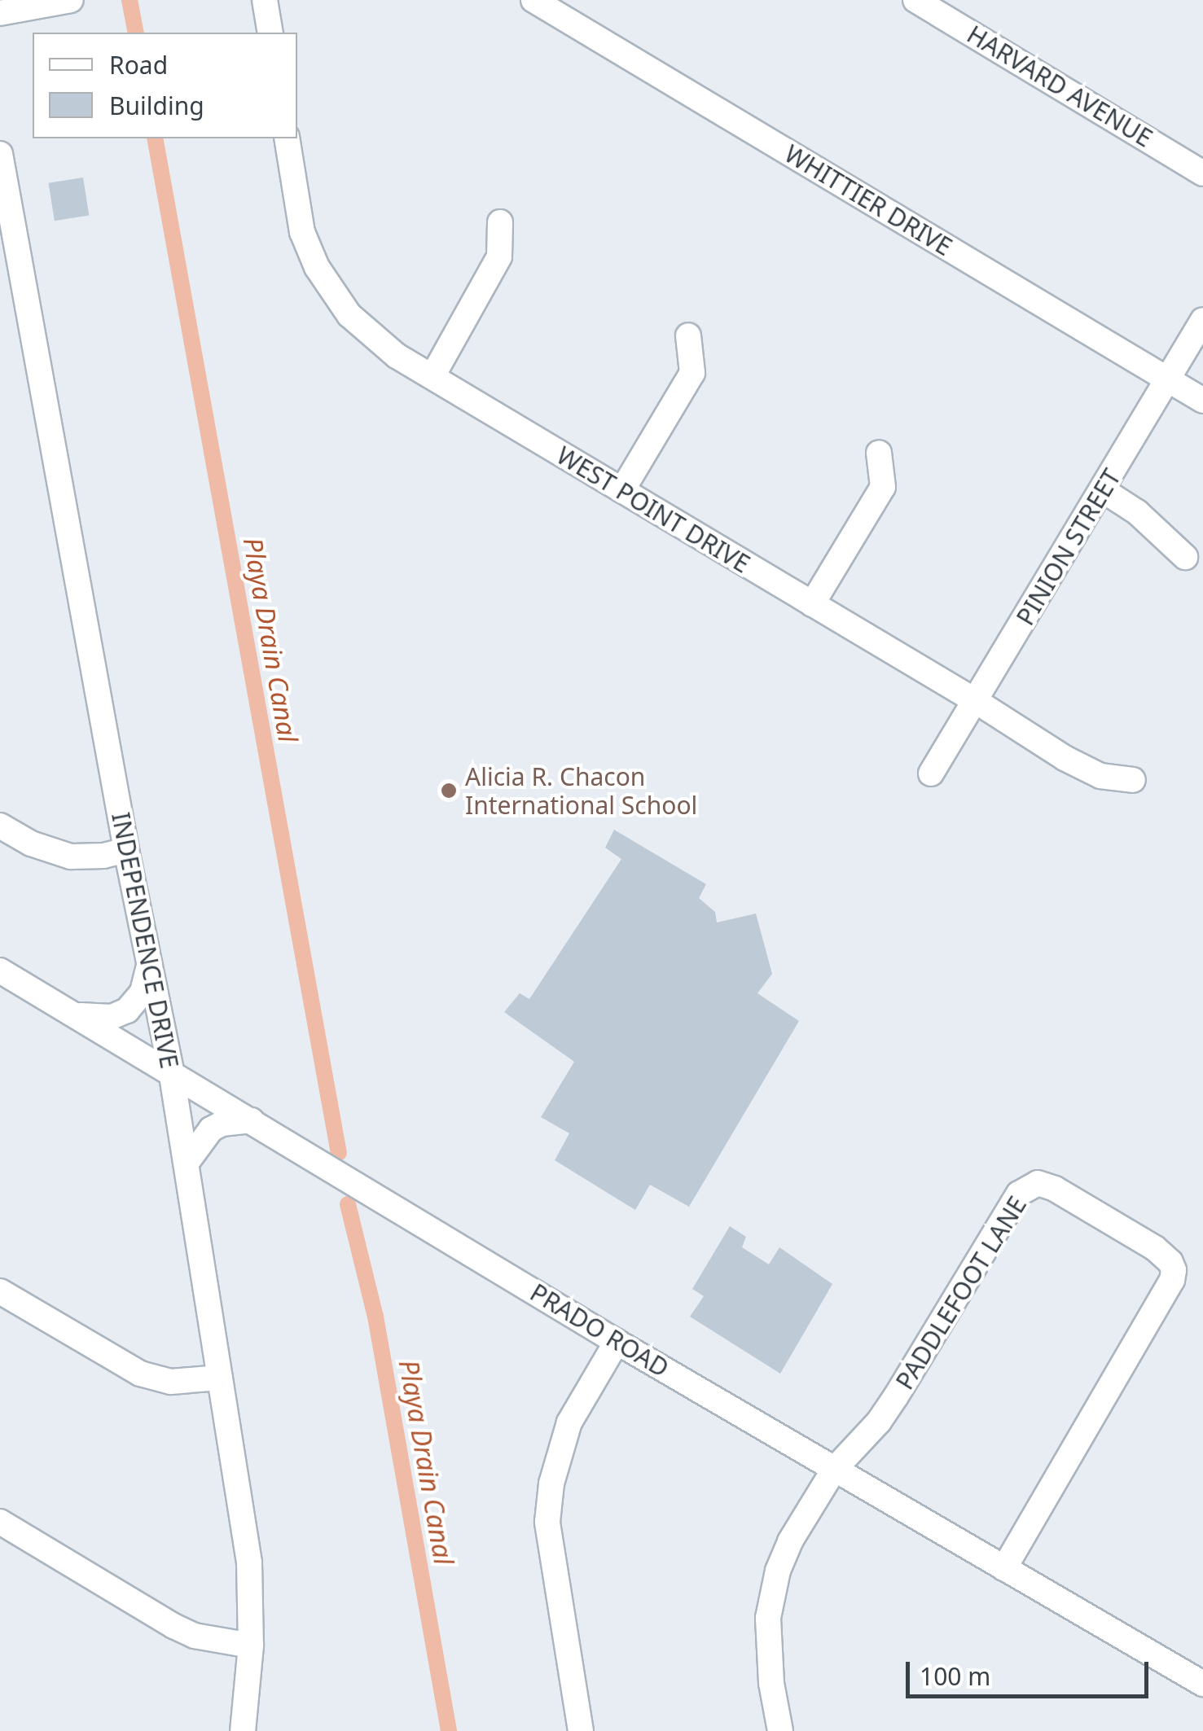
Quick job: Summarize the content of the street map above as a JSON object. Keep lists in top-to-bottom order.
{
  "streets": {
    "street": [
      "HARVARD AVENUE",
      "WHITTIER DRIVE",
      "WEST POINT DRIVE",
      "PINION STREET",
      "INDEPENDENCE DRIVE",
      "PADDLEFOOT LANE",
      "PRADO ROAD"
    ]
  },
  "crossings": [
    ["WHITTIER DRIVE", "PINION STREET"],
    ["WEST POINT DRIVE", "PINION STREET"],
    ["INDEPENDENCE DRIVE", "PRADO ROAD"],
    ["PADDLEFOOT LANE", "PRADO ROAD"]
  ],
  "water": ["Playa Drain Canal"],
  "places": ["Alicia R. Chacon International School"],
  "legend": ["Road", "Building"],
  "scale_bar": "100 m"
}
